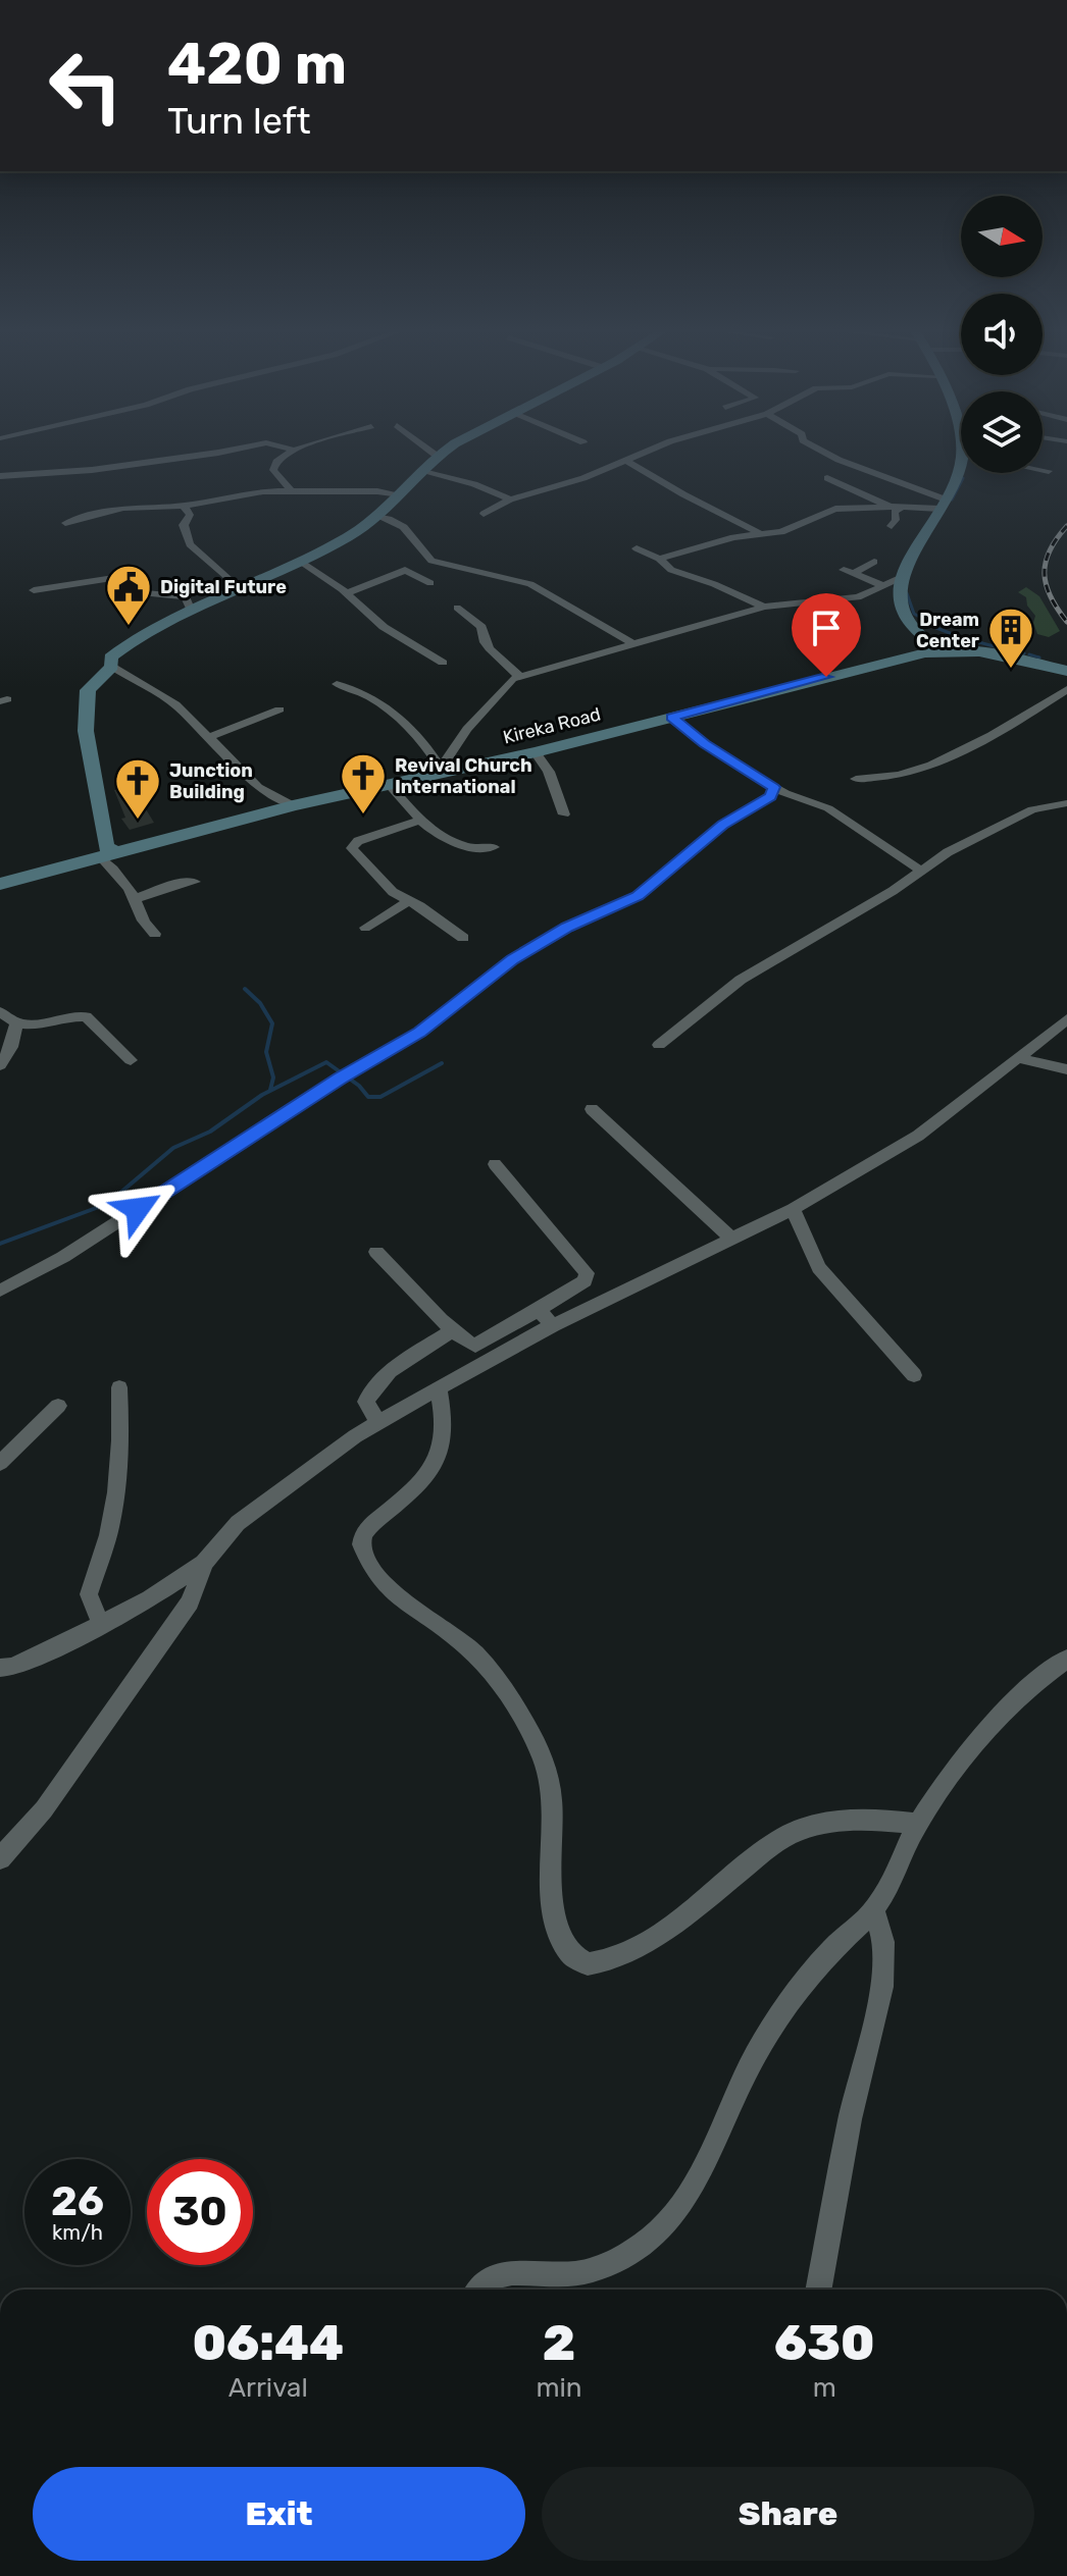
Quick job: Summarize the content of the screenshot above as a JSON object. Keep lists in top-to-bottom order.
{
  "streets": {
    "street": ["Kireka Road"]
  },
  "places": {
    "public building": ["Digital Future"],
    "building": ["Dream Center"],
    "church": ["Revival Church International", "Junction Building"]
  },
  "north": "right",
  "page": {
    "turn": ["420 m", "Turn left"],
    "speed": "26 km/h",
    "limit": "30",
    "eta": [
      "06:44",
      "Arrival",
      "2",
      "min",
      "630",
      "m"
    ],
    "buttons": ["Exit", "Share"]
  }
}
